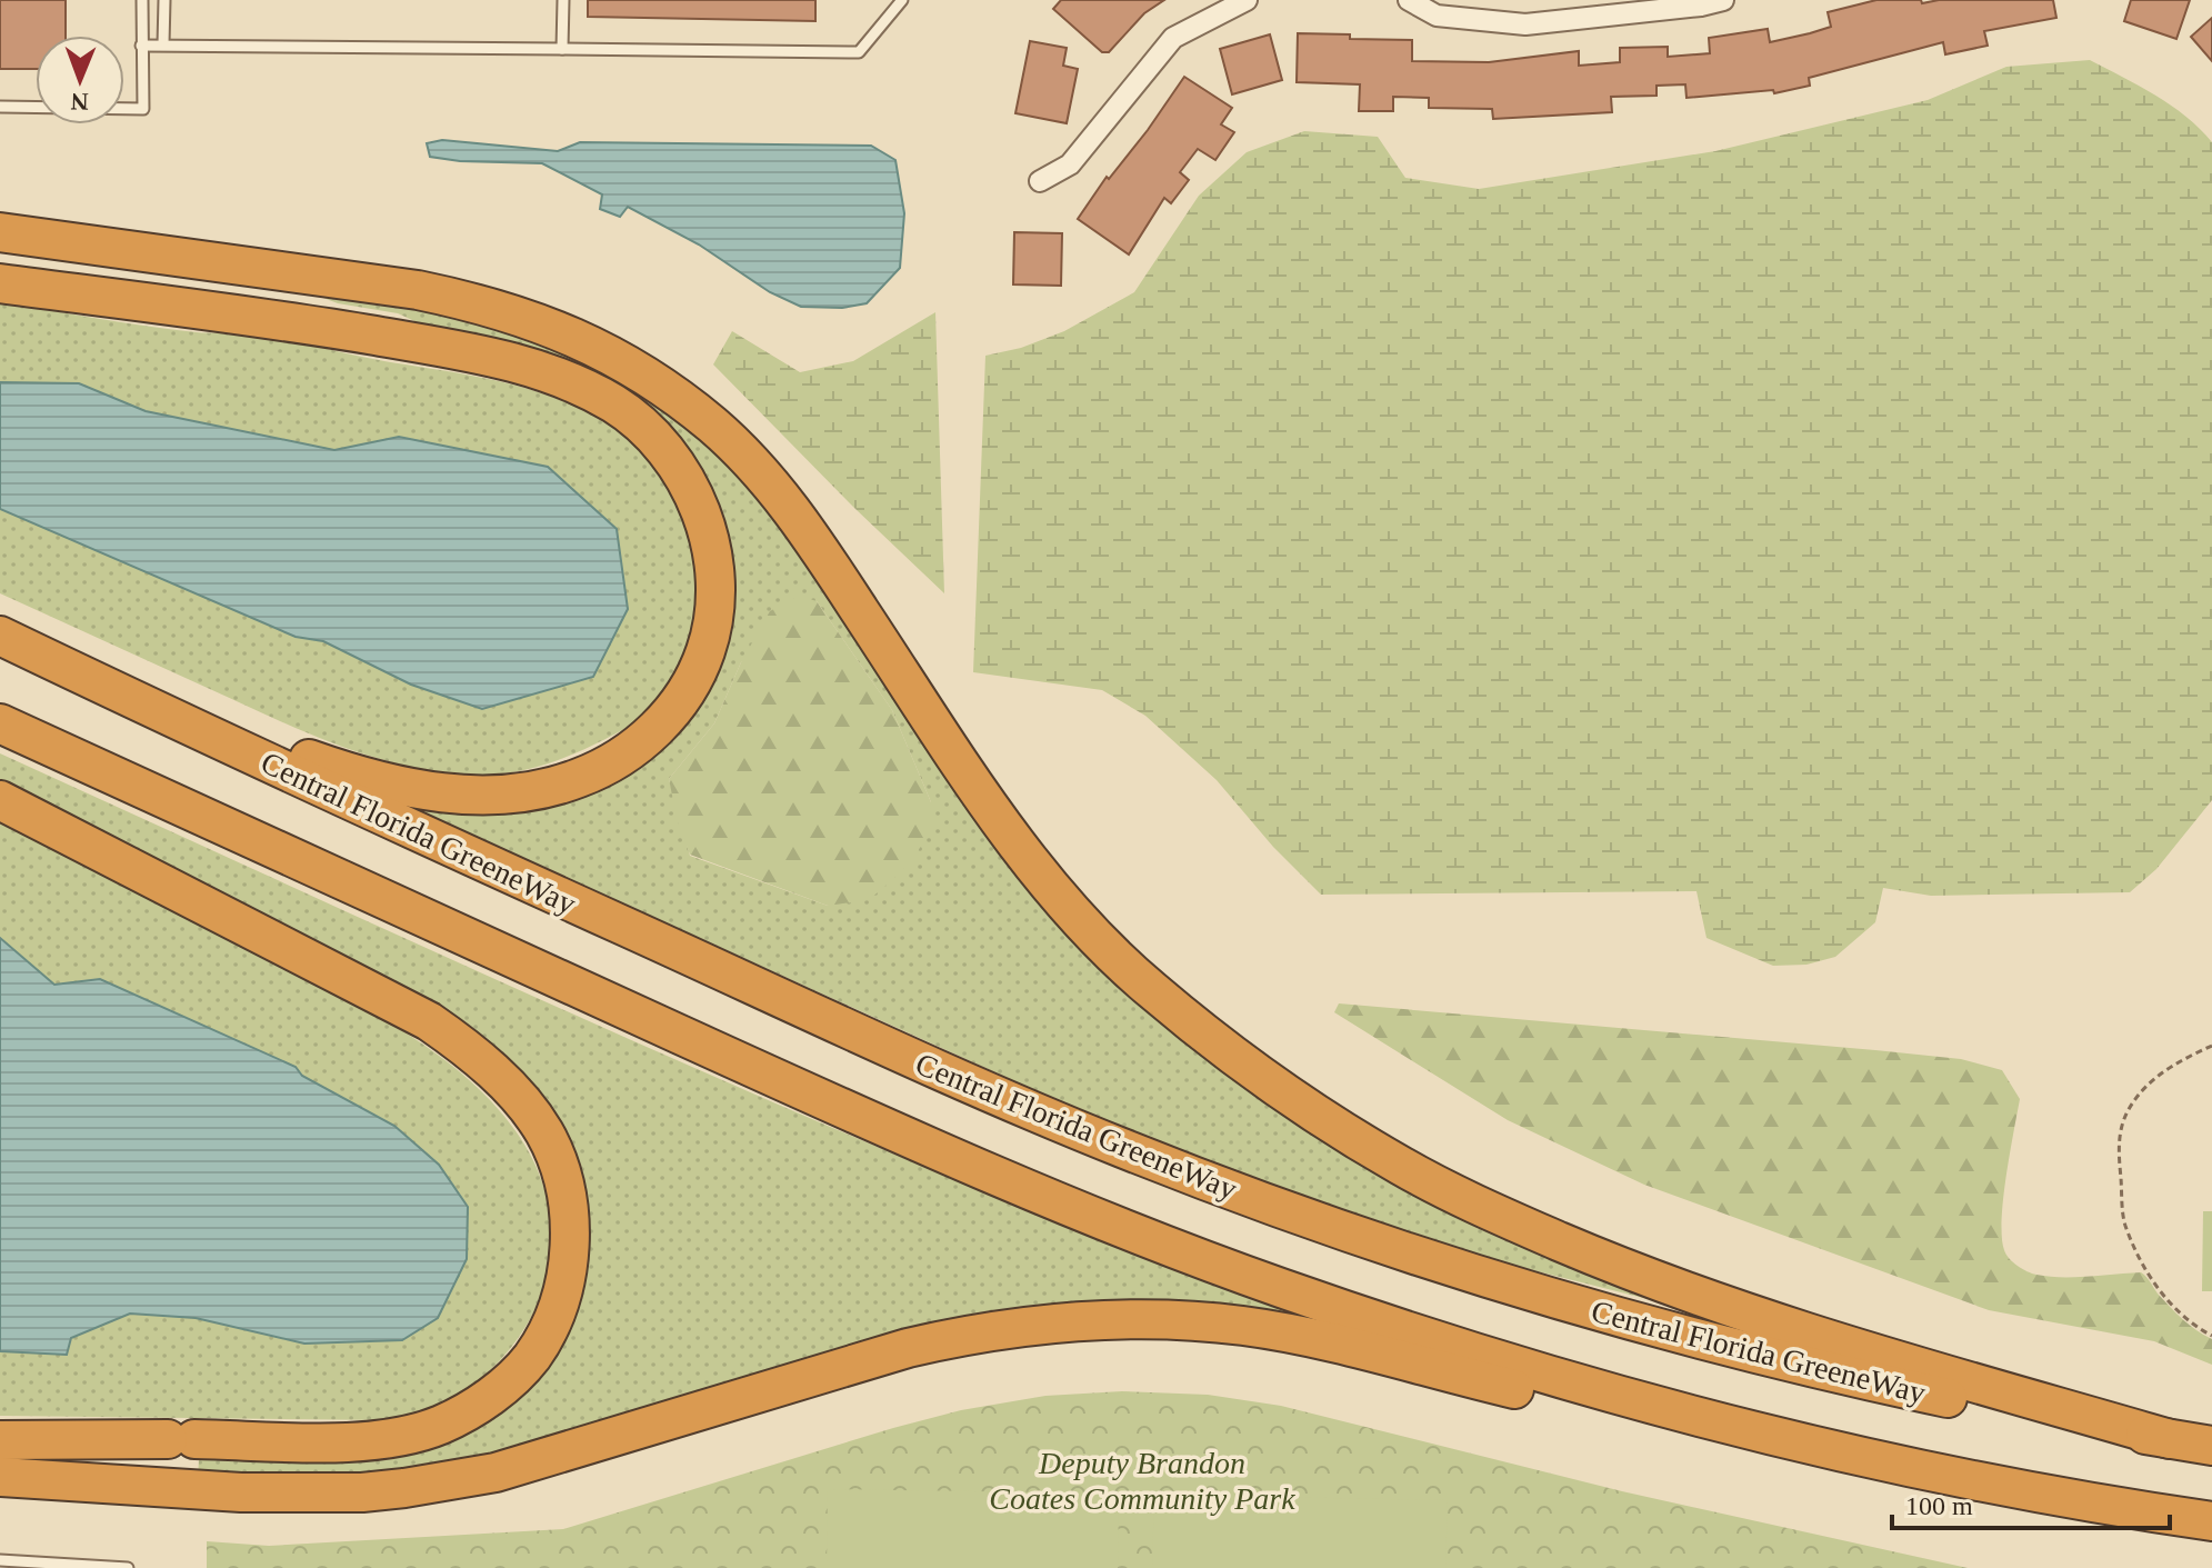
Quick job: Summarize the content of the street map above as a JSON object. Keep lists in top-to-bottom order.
{
  "streets": {
    "highway": ["Central Florida GreeneWay"]
  },
  "parks": ["Deputy Brandon Coates Community Park"],
  "scale_bar": "100 m",
  "north": "bottom"
}
